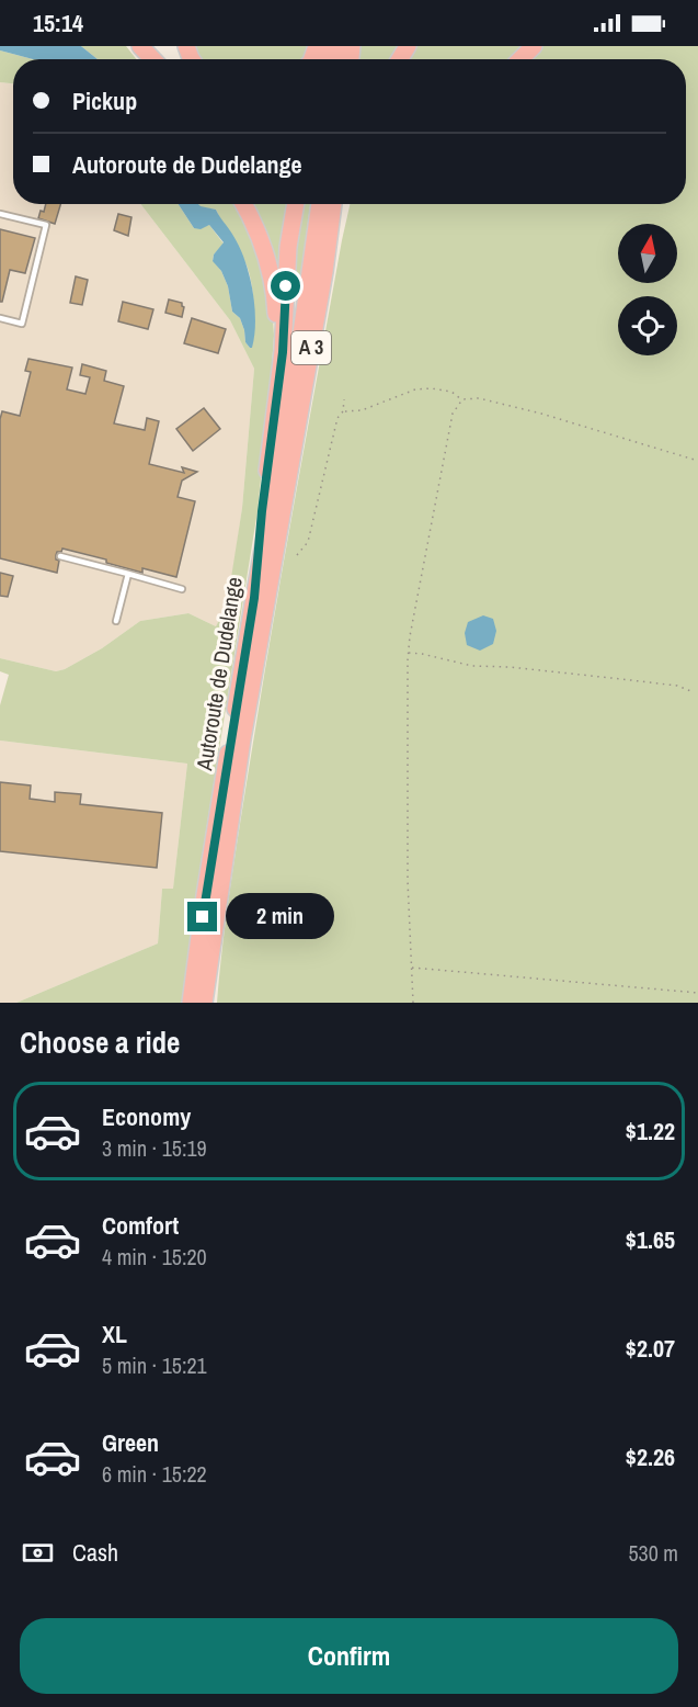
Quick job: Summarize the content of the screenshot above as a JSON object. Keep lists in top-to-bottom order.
{
  "streets": {
    "highway": ["A 3", "Autoroute de Dudelange"]
  },
  "crossings": [
    ["A 3", "Autoroute de Dudelange"]
  ],
  "north": "top",
  "page": {
    "status": "15:14",
    "banner": ["Pickup", "Autoroute de Dudelange"],
    "bubble": "2 min",
    "heading": "Choose a ride",
    "list": [
      {
        "name": "Economy",
        "note": "3 min · 15:19",
        "value": "$1.22"
      },
      {
        "name": "Comfort",
        "note": "4 min · 15:20",
        "value": "$1.65"
      },
      {
        "name": "XL",
        "note": "5 min · 15:21",
        "value": "$2.07"
      },
      {
        "name": "Green",
        "note": "6 min · 15:22",
        "value": "$2.26"
      }
    ],
    "pay": ["Cash", "530 m"],
    "buttons": "Confirm"
  }
}
